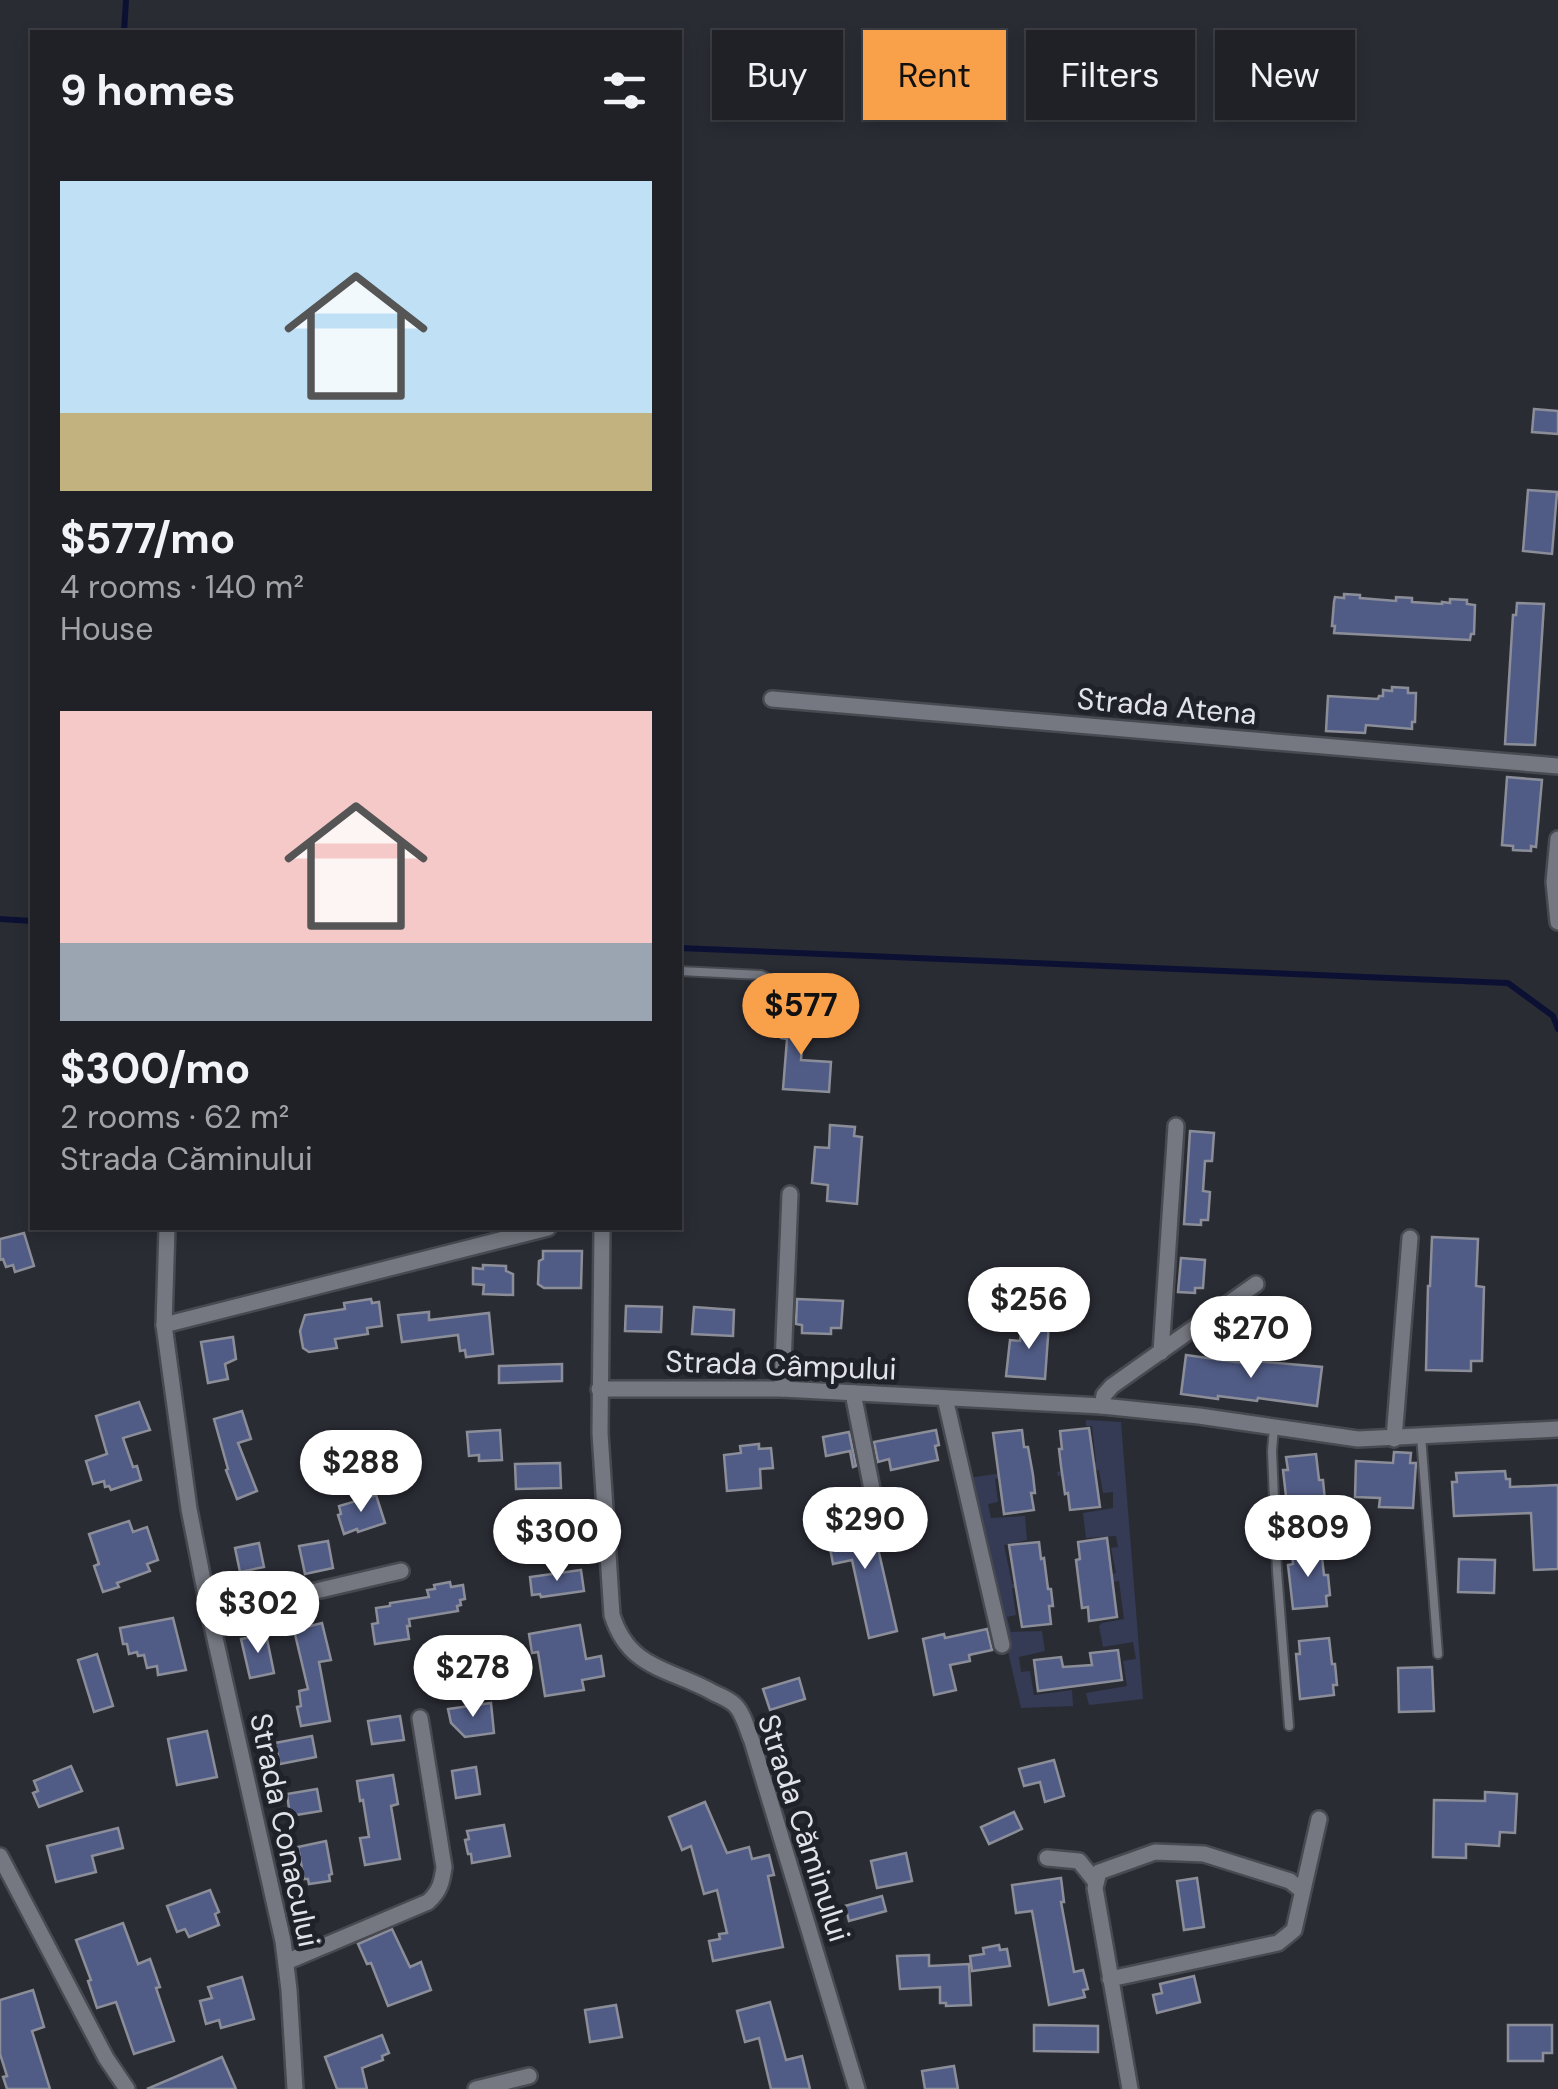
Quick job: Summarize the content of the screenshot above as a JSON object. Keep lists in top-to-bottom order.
{
  "streets": {
    "street": [
      "Strada Atena",
      "Strada Câmpului",
      "Strada Căminului",
      "Strada Conacului"
    ]
  },
  "crossings": [
    ["Strada Câmpului", "Strada Căminului"]
  ],
  "page": {
    "chip": [
      "Buy",
      "Rent",
      "Filters",
      "New"
    ],
    "heading": "9 homes",
    "list": [
      {
        "name": "$577/mo",
        "note": "4 rooms · 140 m² · House"
      },
      {
        "name": "$300/mo",
        "note": "2 rooms · 62 m² · Strada Căminului"
      }
    ],
    "price": [
      "$577",
      "$256",
      "$270",
      "$288",
      "$290",
      "$809",
      "$300",
      "$302",
      "$278"
    ]
  }
}
